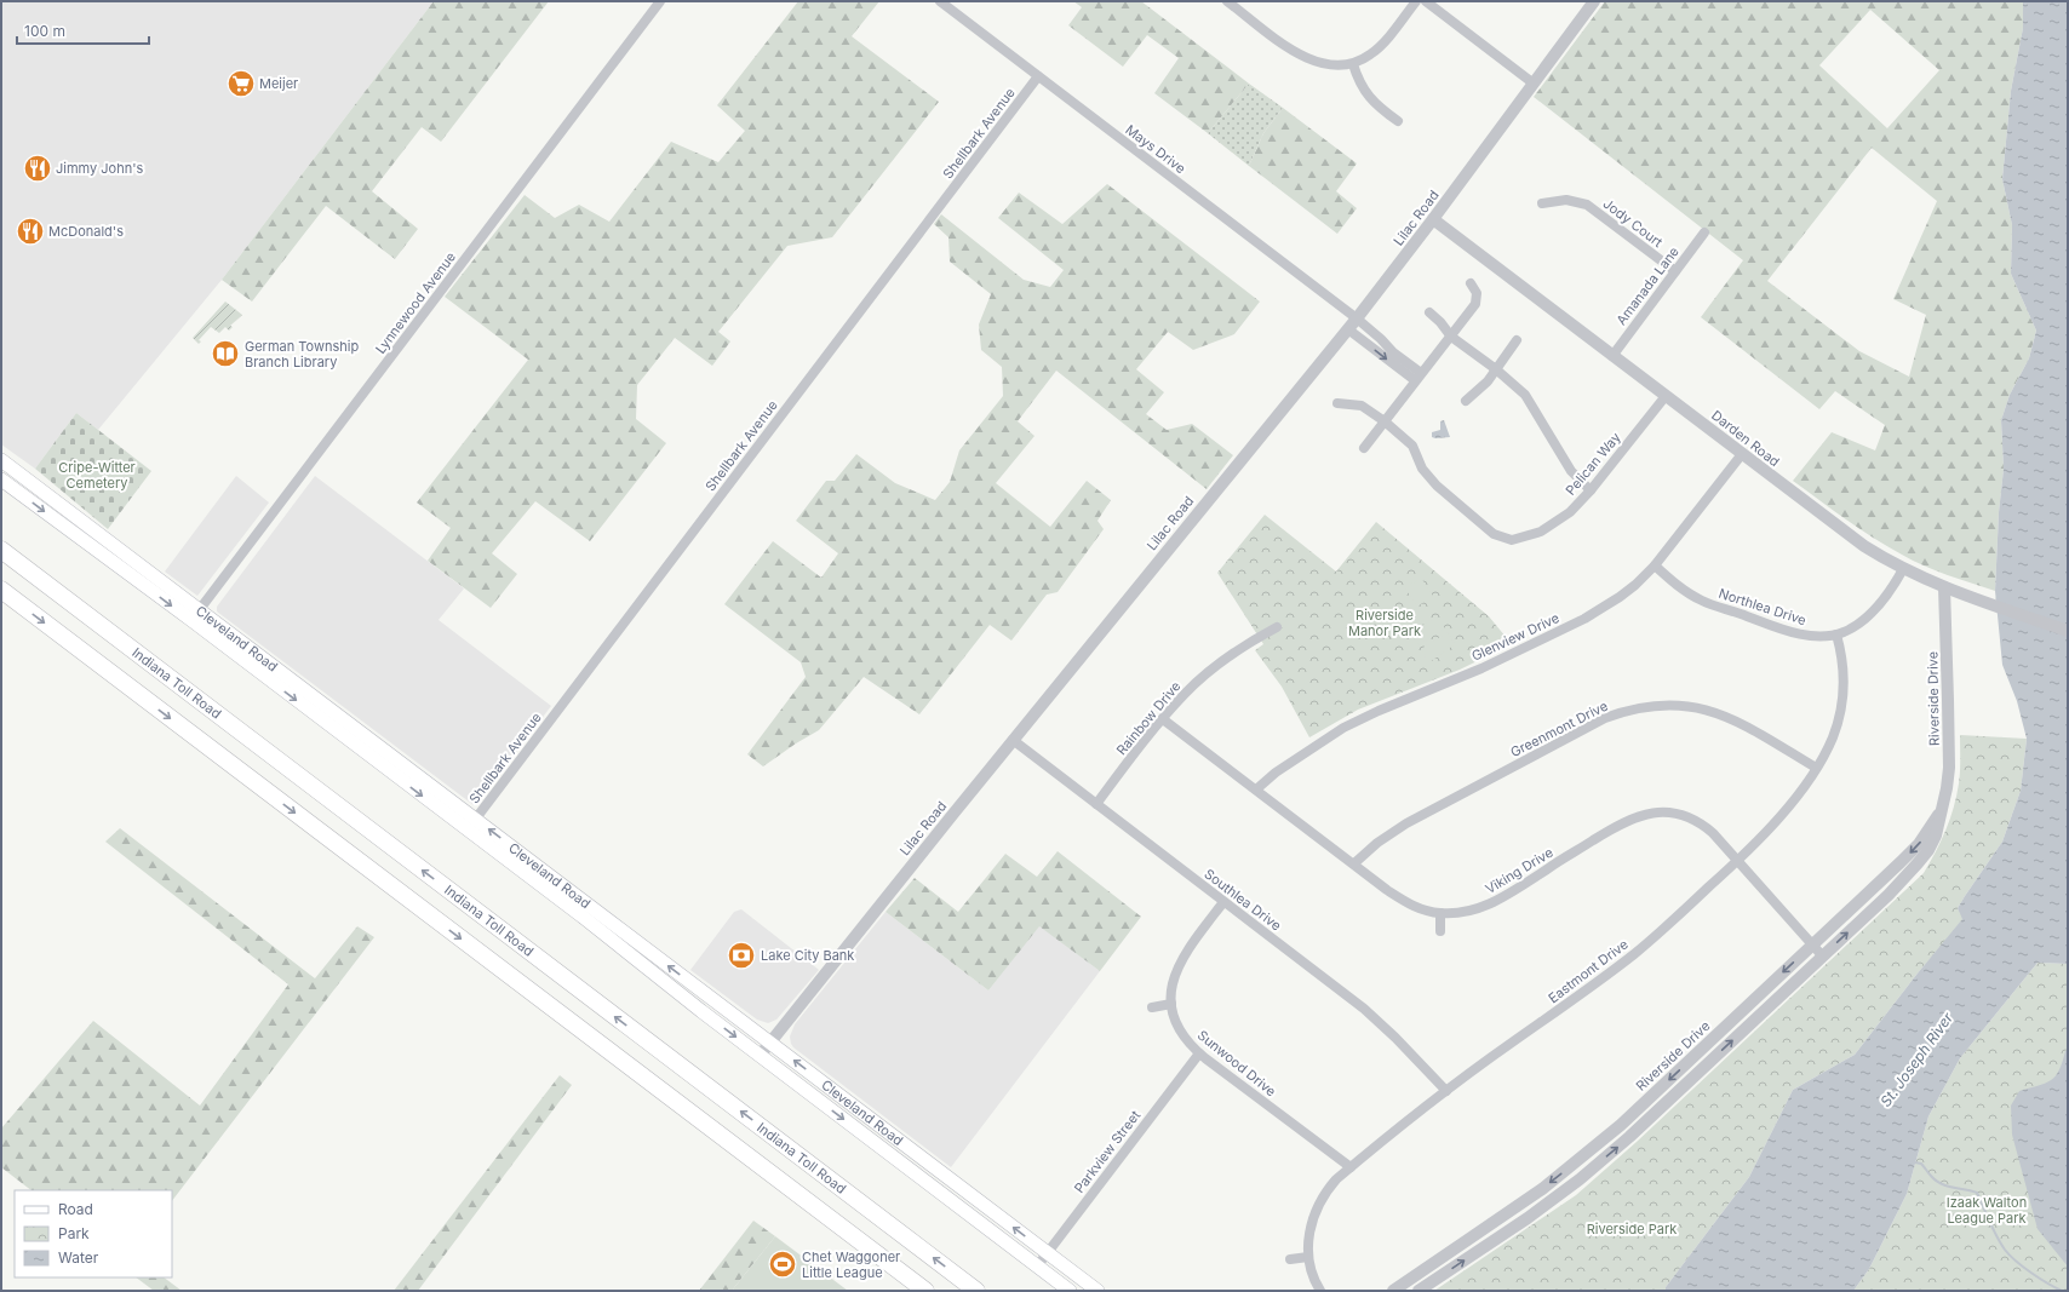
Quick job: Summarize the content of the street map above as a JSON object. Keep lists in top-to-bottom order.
{
  "streets": {
    "highway": ["Indiana Toll Road"],
    "main road": ["Cleveland Road"],
    "street": [
      "Shellbark Avenue",
      "Mays Drive",
      "Lilac Road",
      "Jody Court",
      "Amanada Lane",
      "Lynnewood Avenue",
      "Darden Road",
      "Pelican Way",
      "Northlea Drive",
      "Glenview Drive",
      "Riverside Drive",
      "Rainbow Drive",
      "Greenmont Drive",
      "Viking Drive",
      "Southlea Drive",
      "Eastmont Drive",
      "Sunwood Drive",
      "Parkview Street"
    ]
  },
  "crossings": [
    ["Shellbark Avenue", "Mays Drive"],
    ["Shellbark Avenue", "Cleveland Road"],
    ["Mays Drive", "Lilac Road"],
    ["Lilac Road", "Darden Road"],
    ["Lilac Road", "Cleveland Road"],
    ["Lilac Road", "Southlea Drive"],
    ["Jody Court", "Amanada Lane"],
    ["Amanada Lane", "Darden Road"],
    ["Lynnewood Avenue", "Cleveland Road"],
    ["Darden Road", "Pelican Way"],
    ["Darden Road", "Northlea Drive"],
    ["Darden Road", "Glenview Drive"],
    ["Darden Road", "Riverside Drive"],
    ["Northlea Drive", "Glenview Drive"],
    ["Northlea Drive", "Eastmont Drive"],
    ["Glenview Drive", "Viking Drive"],
    ["Cleveland Road", "Parkview Street"],
    ["Riverside Drive", "Viking Drive"],
    ["Rainbow Drive", "Viking Drive"],
    ["Rainbow Drive", "Southlea Drive"],
    ["Greenmont Drive", "Viking Drive"],
    ["Greenmont Drive", "Eastmont Drive"],
    ["Viking Drive", "Eastmont Drive"],
    ["Southlea Drive", "Eastmont Drive"],
    ["Southlea Drive", "Sunwood Drive"],
    ["Eastmont Drive", "Sunwood Drive"],
    ["Sunwood Drive", "Parkview Street"]
  ],
  "water": ["St. Joseph River"],
  "parks": [
    "Cripe-Witter Cemetery",
    "Riverside Manor Park",
    "Izaak Walton League Park",
    "Riverside Park"
  ],
  "places": {
    "supermarket": ["Meijer"],
    "restaurant": ["Jimmy John's", "McDonald's"],
    "library": ["German Township Branch Library"],
    "bank": ["Lake City Bank"],
    "sports": ["Chet Waggoner Little League"]
  },
  "legend": ["Road", "Park", "Water"],
  "scale_bar": "100 m"
}
